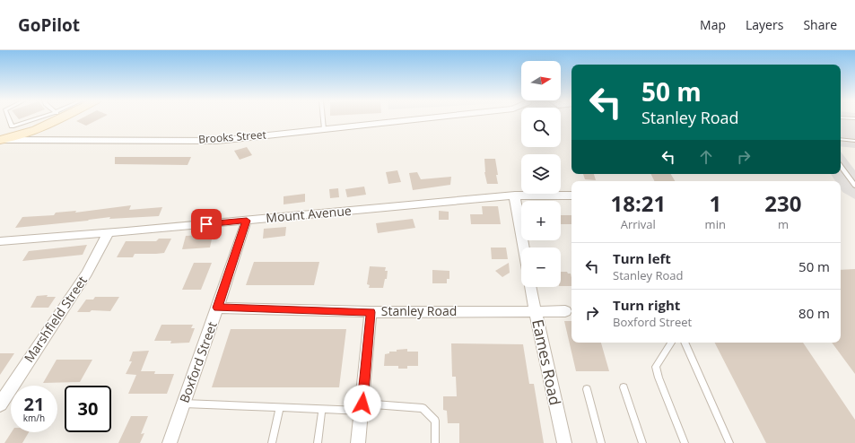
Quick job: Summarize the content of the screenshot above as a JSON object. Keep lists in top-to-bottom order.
{
  "streets": {
    "street": [
      "Brooks Street",
      "Mount Avenue",
      "Stanley Road",
      "Marshfield Street",
      "Boxford Street",
      "Eames Road"
    ]
  },
  "crossings": [
    ["Mount Avenue", "Marshfield Street"],
    ["Mount Avenue", "Boxford Street"],
    ["Stanley Road", "Boxford Street"],
    ["Stanley Road", "Eames Road"]
  ],
  "north": "right",
  "page": {
    "header": "GoPilot",
    "nav": ["Map", "Layers", "Share"],
    "map_buttons": ["+", "−"],
    "turn": ["50 m", "Stanley Road"],
    "eta": [
      "18:21",
      "Arrival",
      "1",
      "min",
      "230",
      "m"
    ],
    "list": [
      {
        "name": "Turn left",
        "note": "Stanley Road",
        "value": "50 m"
      },
      {
        "name": "Turn right",
        "note": "Boxford Street",
        "value": "80 m"
      }
    ],
    "speed": "21 km/h",
    "limit": "30"
  }
}
